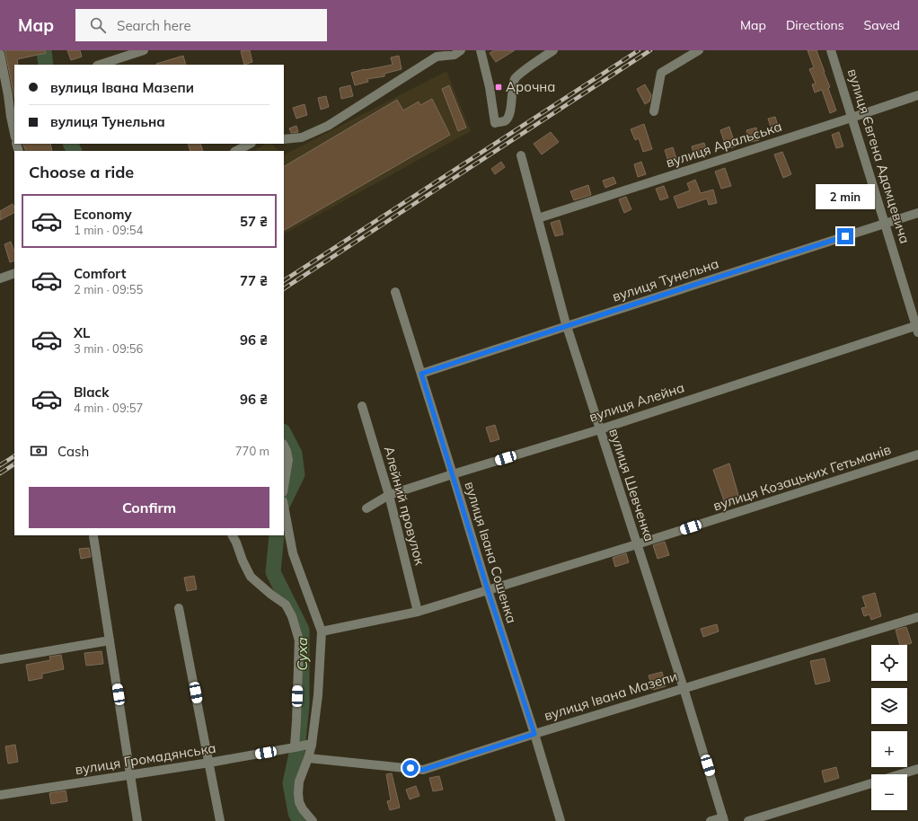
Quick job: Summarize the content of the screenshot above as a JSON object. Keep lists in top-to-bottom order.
{
  "streets": {
    "street": [
      "вулиця Аральська",
      "вулиця Євгена Адамцевича",
      "вулиця Тунельна",
      "вулиця Алейна",
      "вулиця Козацьких Гетьманів",
      "вулиця Шевченка",
      "Алейний провулок",
      "вулиця Івана Сошенка",
      "вулиця Івана Мазепи",
      "вулиця Громадянська"
    ]
  },
  "crossings": [
    ["вулиця Аральська", "вулиця Євгена Адамцевича"],
    ["вулиця Аральська", "вулиця Шевченка"],
    ["вулиця Євгена Адамцевича", "вулиця Тунельна"],
    ["вулиця Євгена Адамцевича", "вулиця Алейна"],
    ["вулиця Тунельна", "вулиця Шевченка"],
    ["вулиця Тунельна", "вулиця Івана Сошенка"],
    ["вулиця Алейна", "вулиця Шевченка"],
    ["вулиця Алейна", "Алейний провулок"],
    ["вулиця Алейна", "вулиця Івана Сошенка"],
    ["вулиця Козацьких Гетьманів", "вулиця Шевченка"],
    ["вулиця Козацьких Гетьманів", "Алейний провулок"],
    ["вулиця Козацьких Гетьманів", "вулиця Івана Сошенка"],
    ["вулиця Шевченка", "вулиця Івана Мазепи"],
    ["вулиця Івана Сошенка", "вулиця Івана Мазепи"]
  ],
  "water": ["Суха"],
  "places": {
    "transit": ["Арочна"]
  },
  "page": {
    "header": "Map",
    "search": "Search here",
    "nav": ["Map", "Directions", "Saved"],
    "banner": ["вулиця Івана Мазепи", "вулиця Тунельна"],
    "heading": "Choose a ride",
    "bubble": "2 min",
    "list": [
      {
        "name": "Economy",
        "note": "1 min · 09:54",
        "value": "57 ₴"
      },
      {
        "name": "Comfort",
        "note": "2 min · 09:55",
        "value": "77 ₴"
      },
      {
        "name": "XL",
        "note": "3 min · 09:56",
        "value": "96 ₴"
      },
      {
        "name": "Black",
        "note": "4 min · 09:57",
        "value": "96 ₴"
      }
    ],
    "pay": ["Cash", "770 m"],
    "buttons": "Confirm",
    "map_buttons": ["+", "−"]
  }
}
